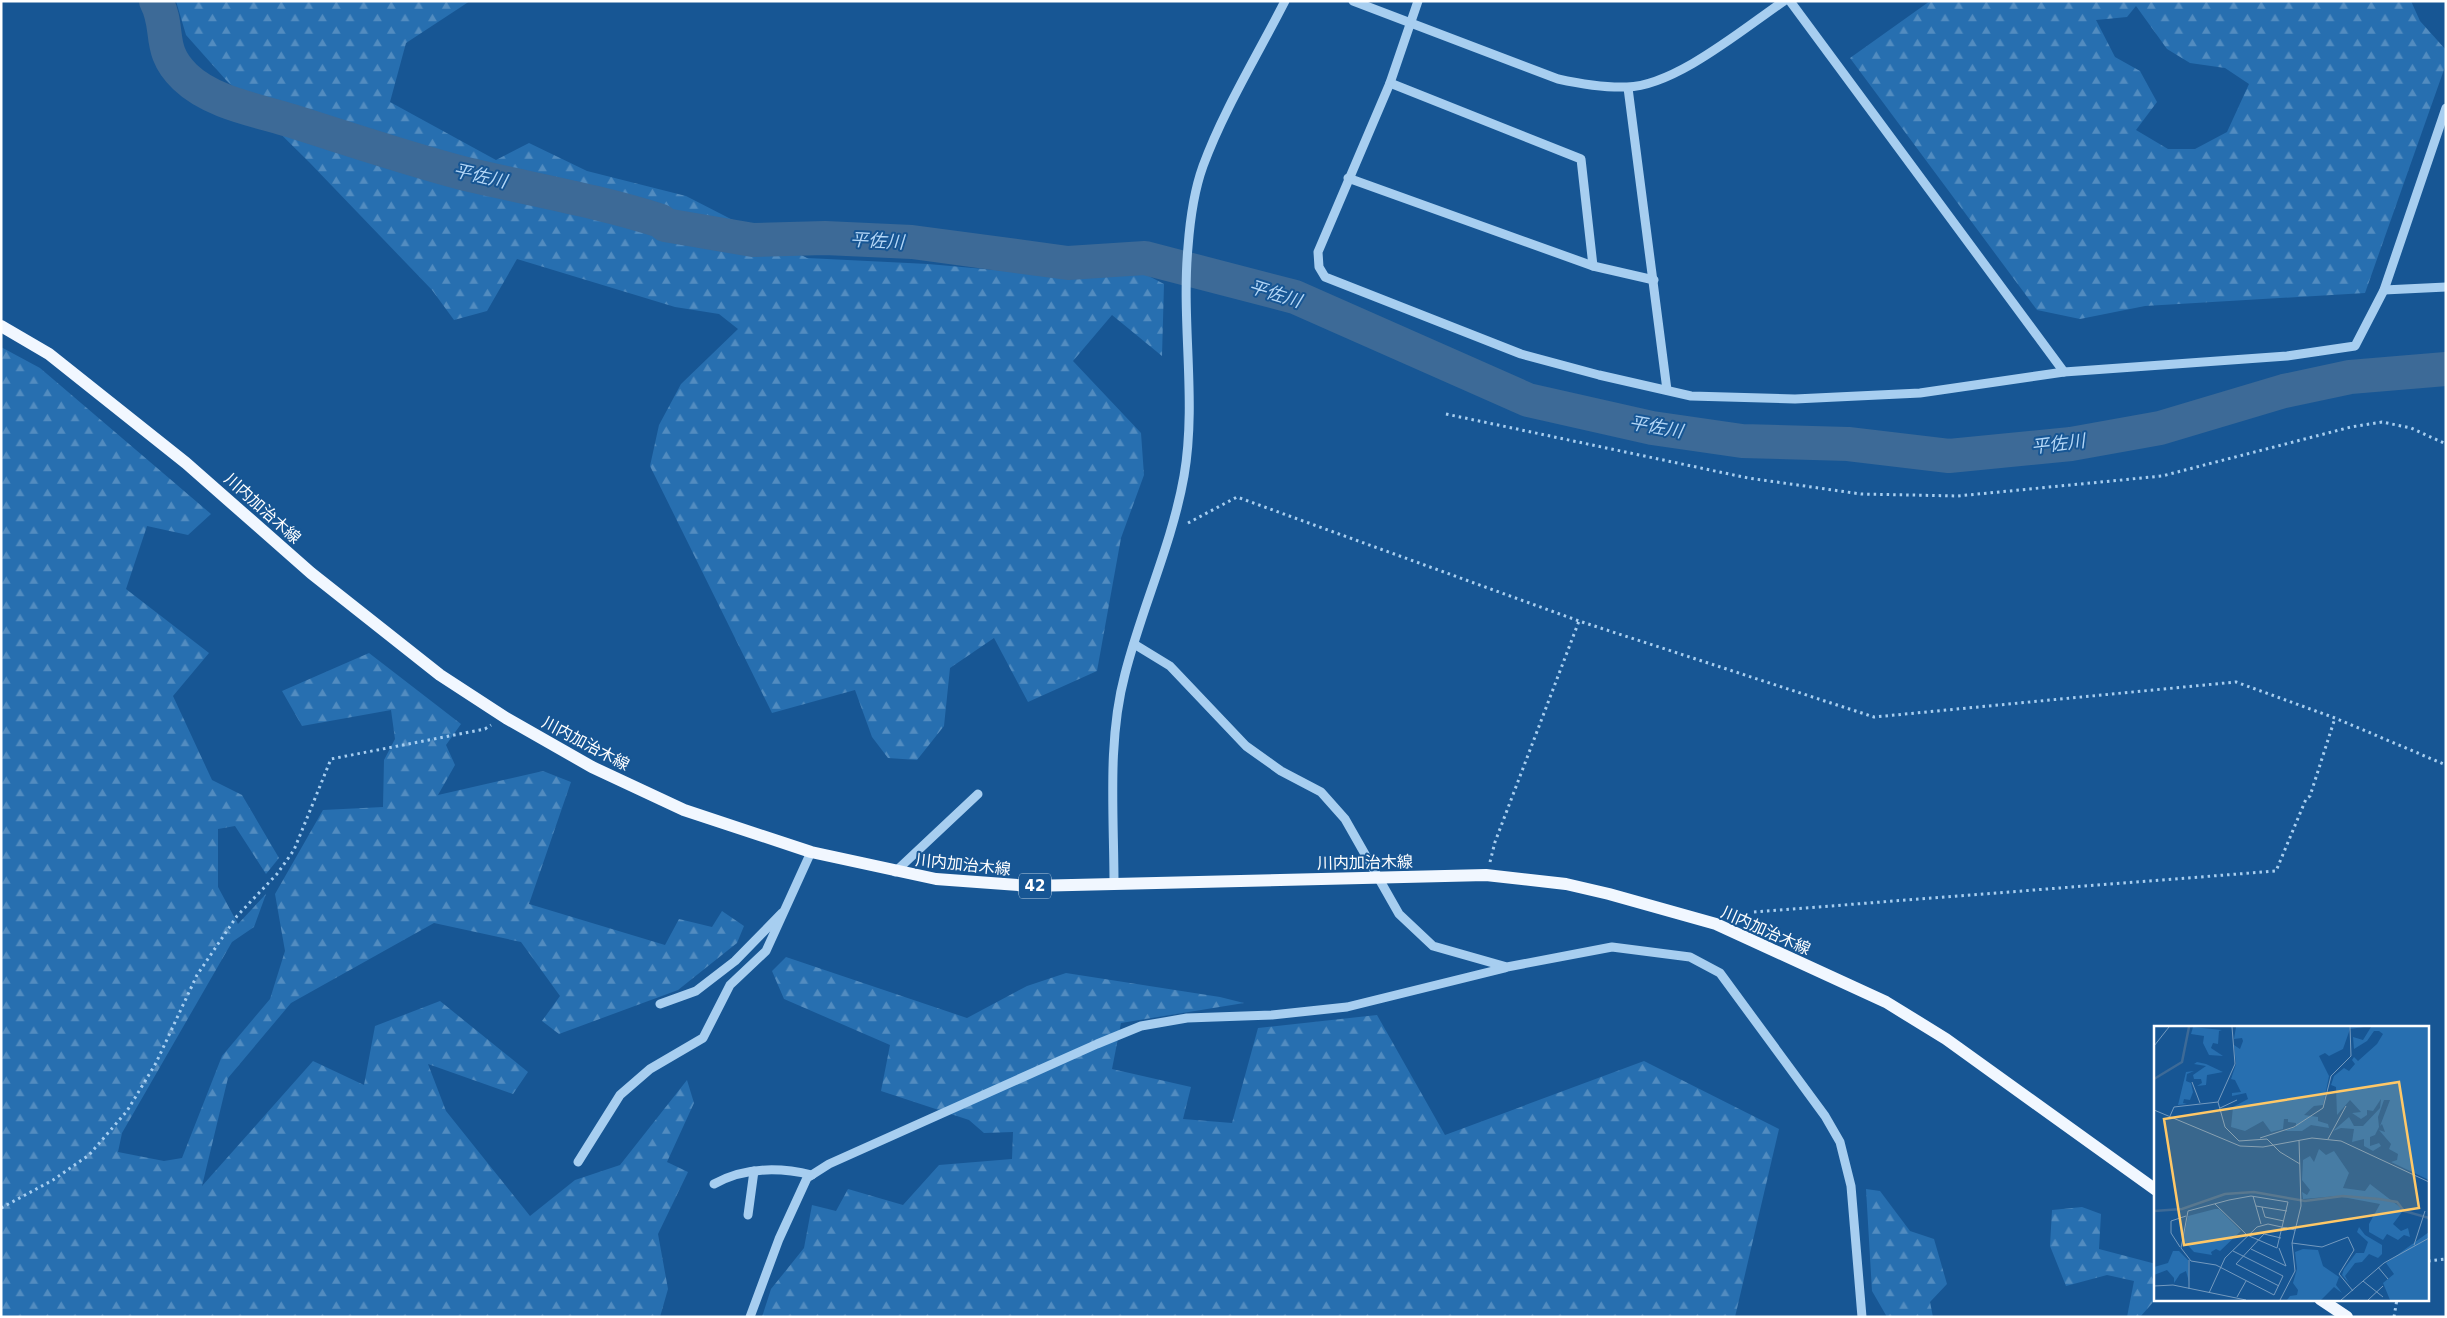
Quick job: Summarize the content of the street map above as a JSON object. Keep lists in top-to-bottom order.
{
  "streets": {
    "main road": ["川内加治木線", "42"]
  },
  "water": ["平佐川"]
}
